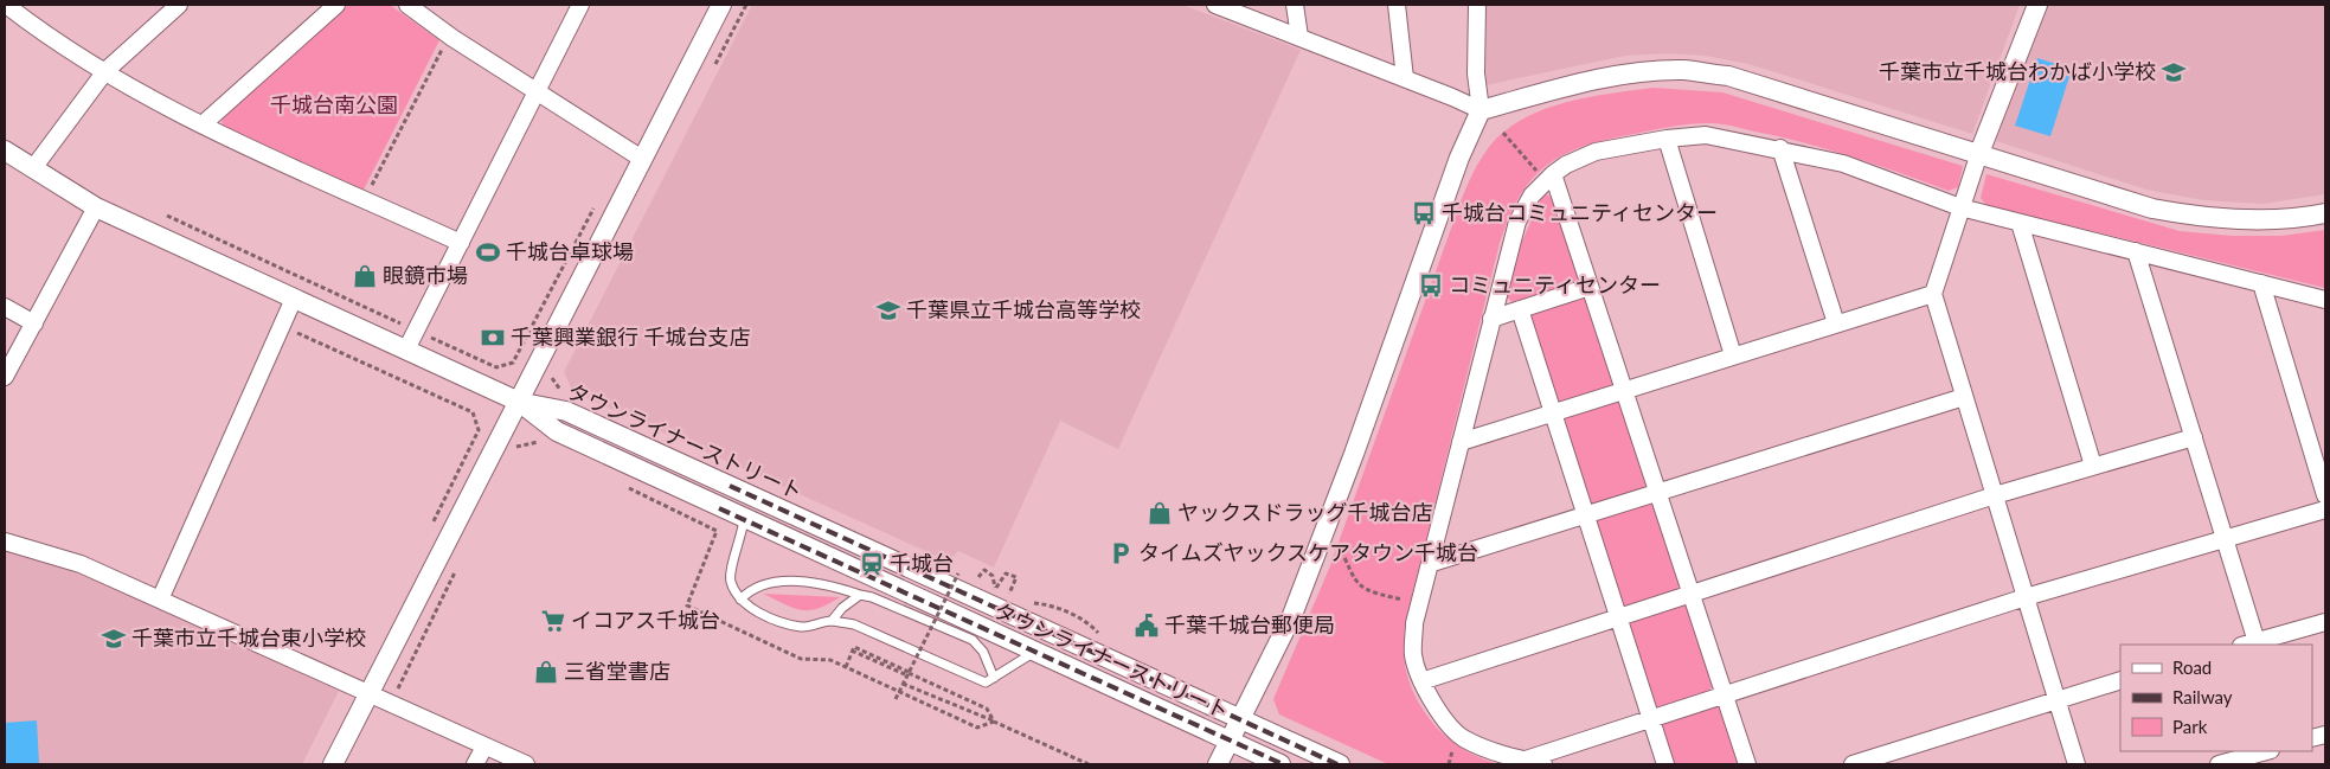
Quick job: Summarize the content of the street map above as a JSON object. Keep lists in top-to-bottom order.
{
  "streets": {
    "street": ["タウンライナーストリート"]
  },
  "parks": ["千城台南公園"],
  "places": {
    "school or university": ["千葉市立千城台わかば小学校", "千葉県立千城台高等学校", "千葉市立千城台東小学校"],
    "bus stop": ["千城台コミュニティセンター", "コミュニティセンター"],
    "sports": ["千城台卓球場"],
    "shop": ["眼鏡市場", "ヤックスドラッグ千城台店", "三省堂書店"],
    "bank": ["千葉興業銀行 千城台支店"],
    "parking": ["タイムズヤックスケアタウン千城台"],
    "station": ["千城台"],
    "supermarket": ["イコアス千城台"],
    "public building": ["千葉千城台郵便局"]
  },
  "legend": ["Road", "Railway", "Park"]
}
